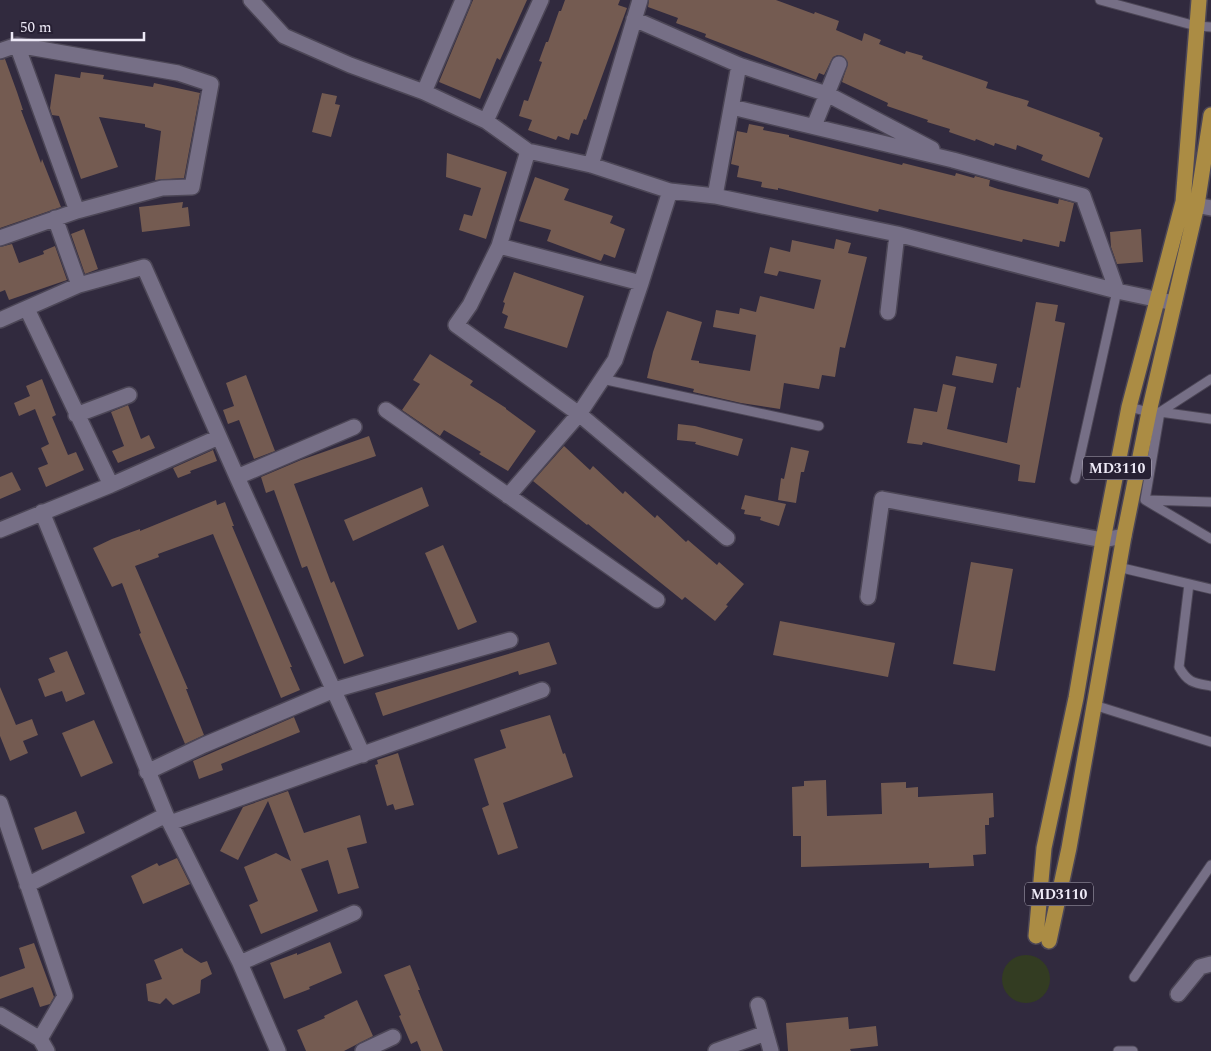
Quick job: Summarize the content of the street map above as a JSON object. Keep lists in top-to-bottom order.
{
  "streets": {
    "main road": ["MD3110"]
  },
  "scale_bar": "50 m"
}
